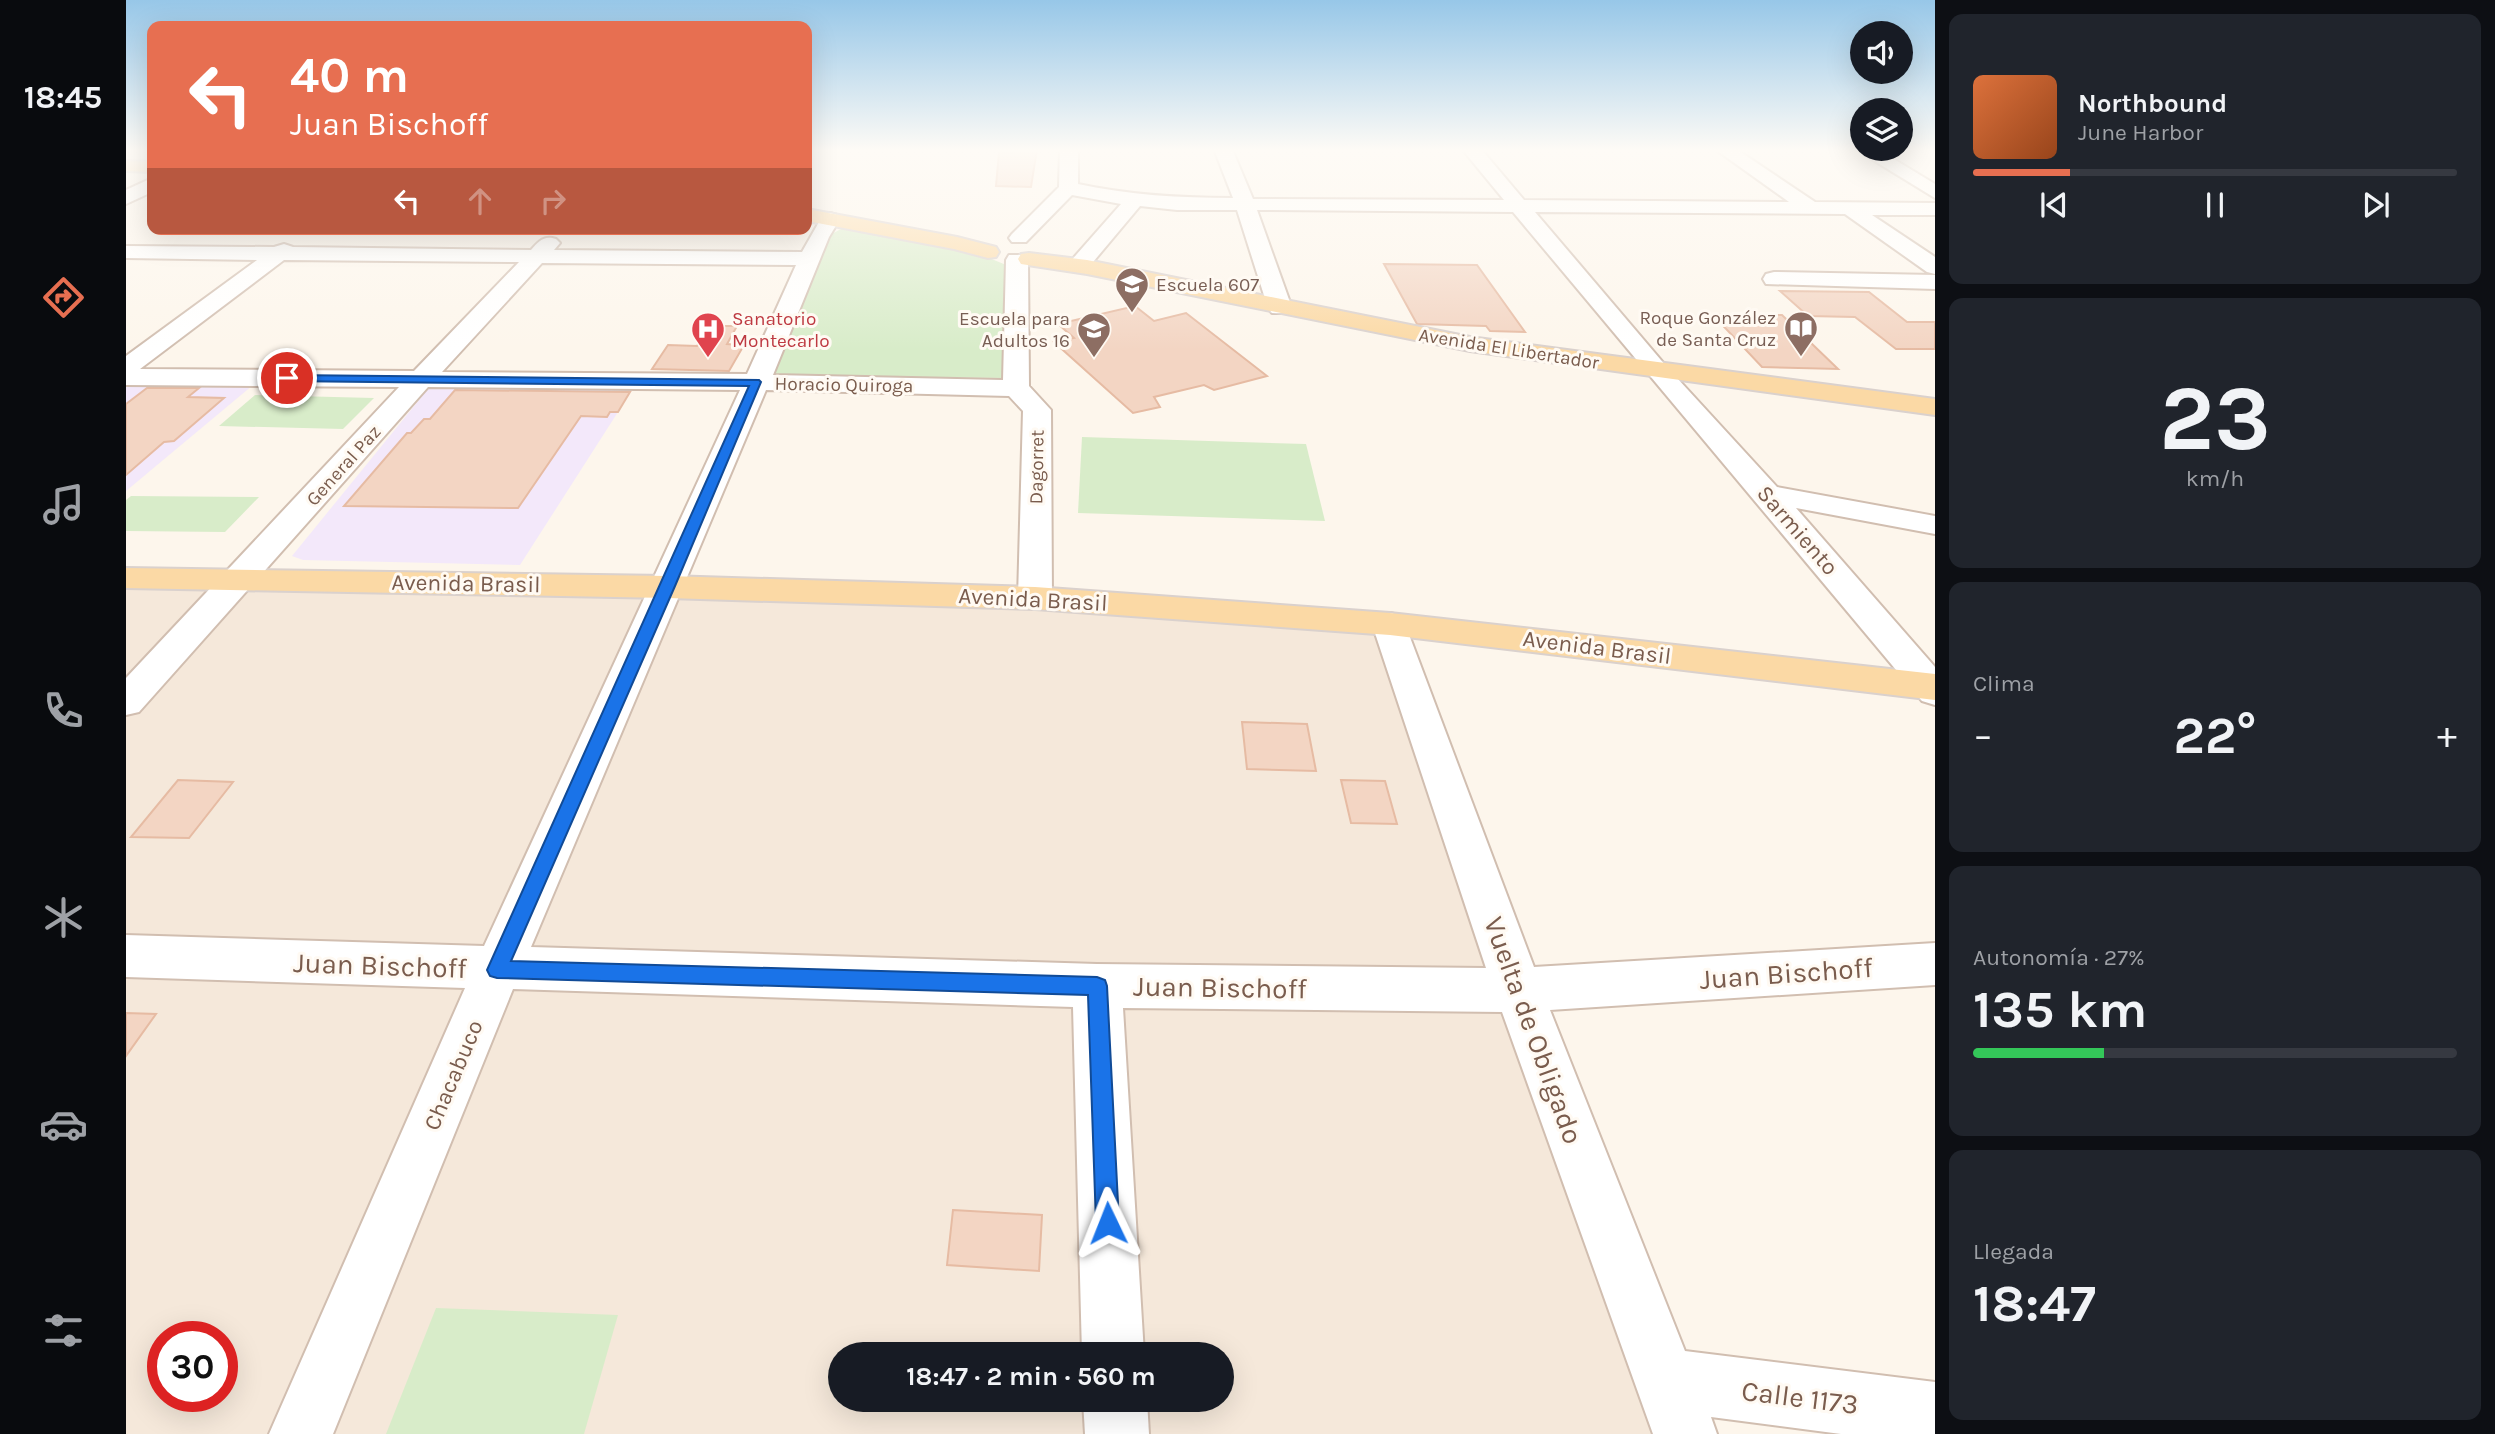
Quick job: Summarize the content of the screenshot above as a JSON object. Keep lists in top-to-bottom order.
{
  "streets": {
    "main road": ["Avenida El Libertador", "Avenida Brasil"],
    "street": [
      "Horacio Quiroga",
      "General Paz",
      "Dagorret",
      "Sarmiento",
      "Juan Bischoff",
      "Vuelta de Obligado",
      "Chacabuco",
      "Calle 1173"
    ]
  },
  "crossings": [
    ["Avenida El Libertador", "Sarmiento"],
    ["Avenida El Libertador", "Chacabuco"],
    ["Horacio Quiroga", "General Paz"],
    ["Horacio Quiroga", "Dagorret"],
    ["Horacio Quiroga", "Chacabuco"],
    ["General Paz", "Avenida Brasil"],
    ["Dagorret", "Avenida Brasil"],
    ["Sarmiento", "Avenida Brasil"],
    ["Avenida Brasil", "Vuelta de Obligado"],
    ["Avenida Brasil", "Chacabuco"],
    ["Juan Bischoff", "Vuelta de Obligado"],
    ["Juan Bischoff", "Chacabuco"],
    ["Vuelta de Obligado", "Calle 1173"]
  ],
  "places": {
    "school or university": ["Escuela 607", "Escuela para Adultos 16"],
    "library": ["Roque González de Santa Cruz"],
    "hospital": ["Sanatorio Montecarlo"]
  },
  "page": {
    "tabs": "18:45",
    "turn": ["40 m", "Juan Bischoff"],
    "song": ["Northbound", "June Harbor"],
    "tile": [
      ["23", "km/h"],
      "Clima",
      ["Autonomía · 27%", "135 km"],
      ["Llegada", "18:47"]
    ],
    "heat": ["−", "22°", "+"],
    "limit": "30",
    "trip": "18:47 · 2 min · 560 m"
  }
}
